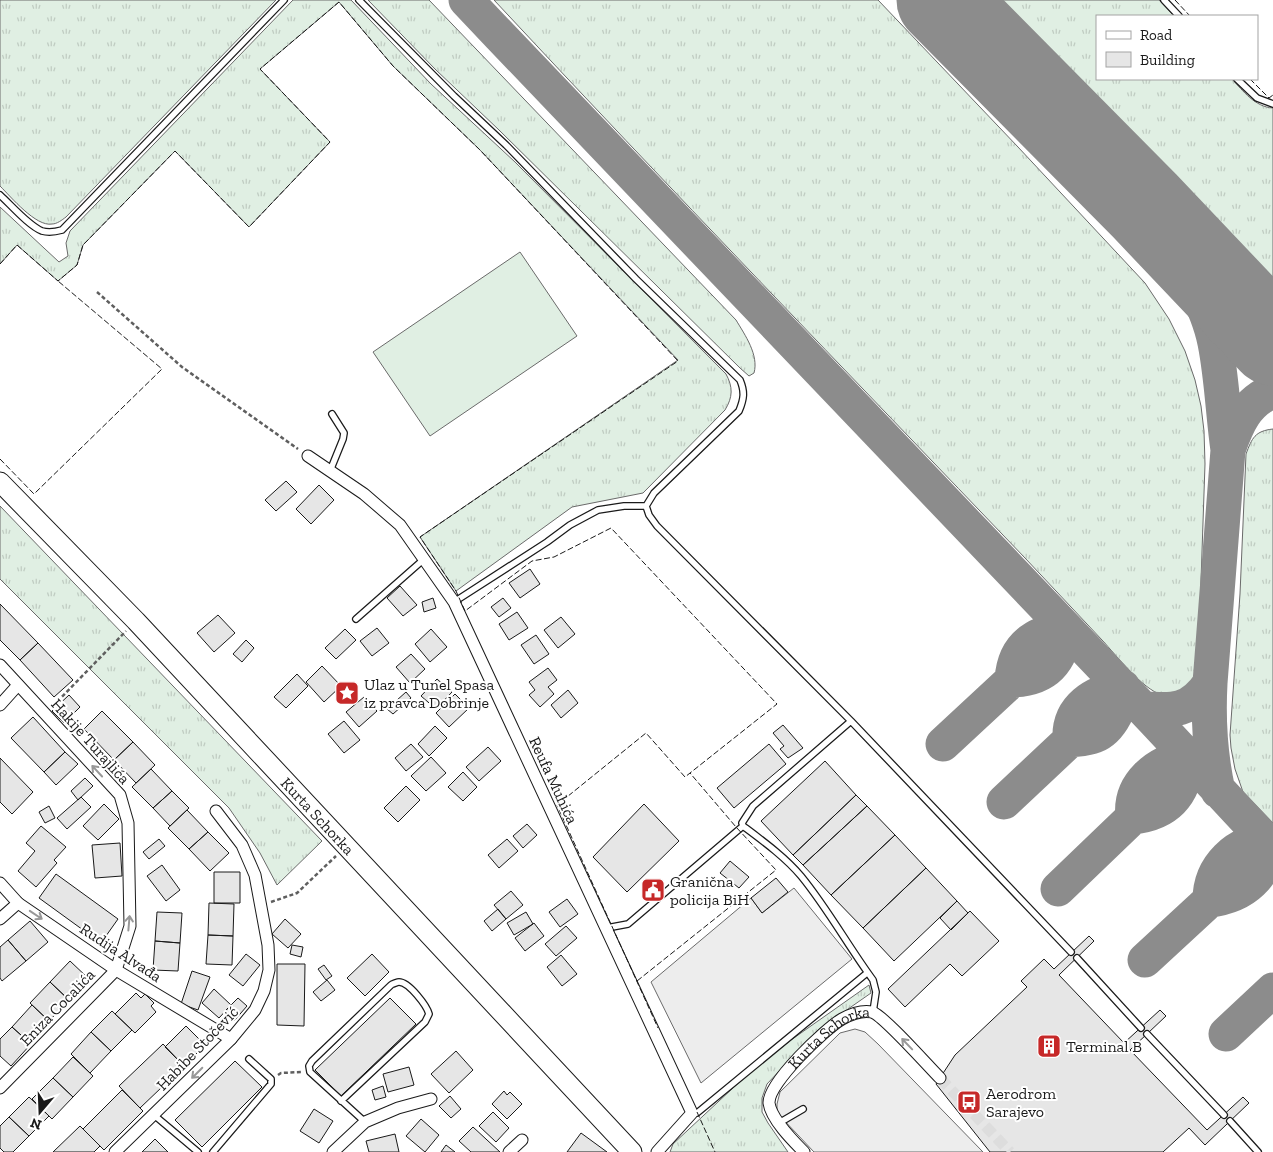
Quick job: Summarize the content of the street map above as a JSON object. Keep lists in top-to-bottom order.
{
  "streets": {
    "main road": ["Kurta Schorka"],
    "street": [
      "Hakije Turajlića",
      "Reufa Muhića",
      "Rudija Alvađa",
      "Eniza Cocalića",
      "Habibe Stočević"
    ]
  },
  "crossings": [
    ["Hakije Turajlića", "Rudija Alvađa"],
    ["Hakije Turajlića", "Eniza Cocalića"],
    ["Rudija Alvađa", "Eniza Cocalića"],
    ["Rudija Alvađa", "Habibe Stočević"]
  ],
  "one_way": ["Hakije Turajlića", "Rudija Alvađa"],
  "places": {
    "place": ["Ulaz u Tunel Spasa iz pravca Dobrinje"],
    "public building": ["Granična policija BiH"],
    "building": ["Terminal B"],
    "bus stop": ["Aerodrom Sarajevo"]
  },
  "legend": ["Road", "Building"],
  "north": "bottom"
}
